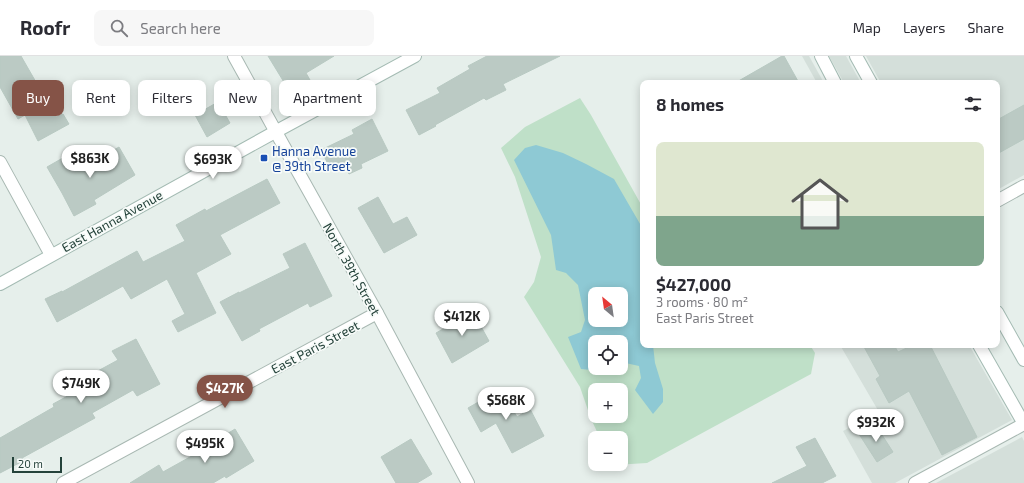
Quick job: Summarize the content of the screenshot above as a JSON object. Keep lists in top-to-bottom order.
{
  "streets": {
    "street": ["East Hanna Avenue", "North 39th Street", "East Paris Street"]
  },
  "crossings": [
    ["East Hanna Avenue", "North 39th Street"],
    ["North 39th Street", "East Paris Street"]
  ],
  "places": {
    "transit": ["Hanna Avenue @ 39th Street"]
  },
  "scale_bar": "20 m",
  "north": "top left",
  "page": {
    "header": "Roofr",
    "search": "Search here",
    "nav": ["Map", "Layers", "Share"],
    "chip": [
      "Buy",
      "Rent",
      "Filters",
      "New",
      "Apartment"
    ],
    "heading": "8 homes",
    "list": [
      {
        "name": "$427,000",
        "note": "3 rooms · 80 m² · East Paris Street"
      }
    ],
    "price": [
      "$863K",
      "$693K",
      "$412K",
      "$749K",
      "$427K",
      "$568K",
      "$932K",
      "$495K"
    ],
    "map_buttons": ["+", "−"],
    "scale": "20 m"
  }
}
